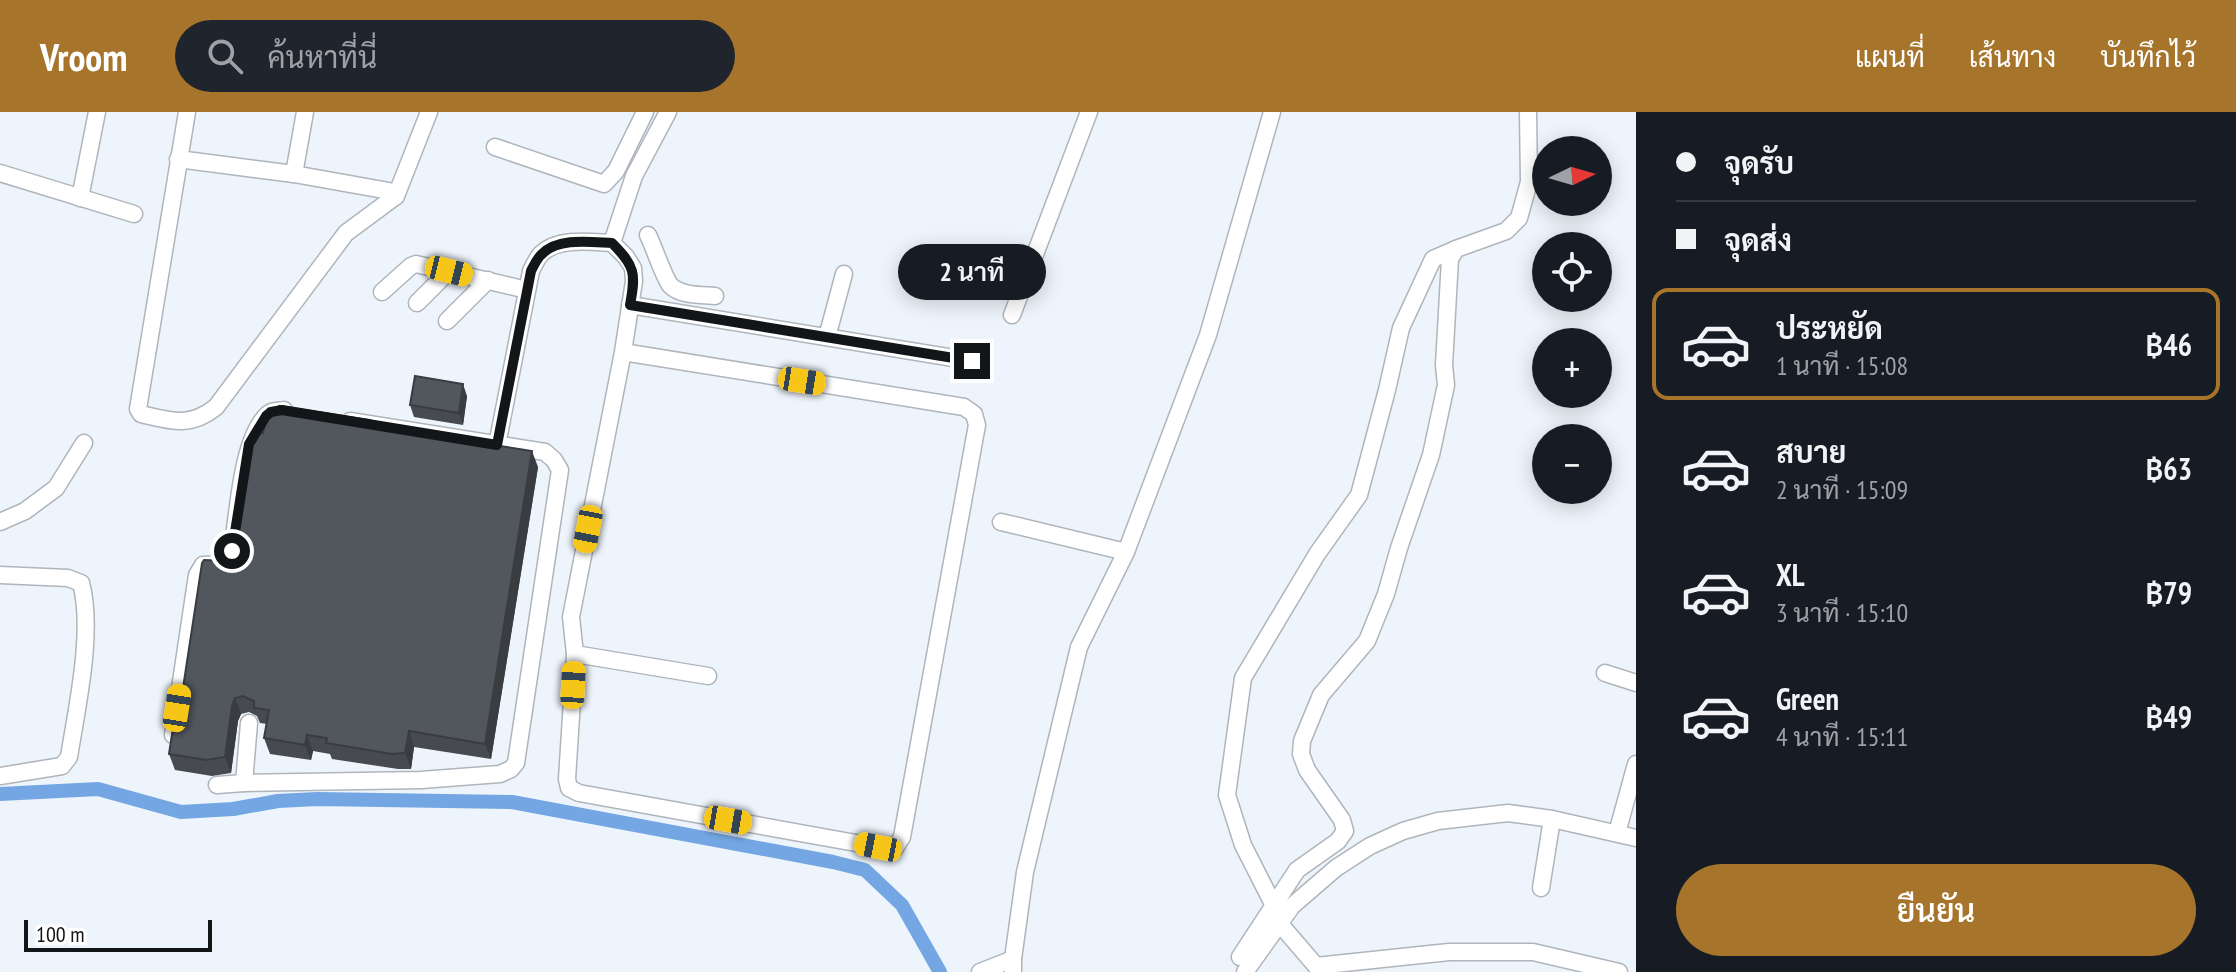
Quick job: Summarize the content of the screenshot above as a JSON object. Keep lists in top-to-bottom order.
{
  "scale_bar": "100 m",
  "north": "right",
  "page": {
    "header": "Vroom",
    "search": "ค้นหาที่นี่",
    "nav": ["แผนที่", "เส้นทาง", "บันทึกไว้"],
    "banner": ["จุดรับ", "จุดส่ง"],
    "map_buttons": ["+", "−"],
    "bubble": "2 นาที",
    "list": [
      {
        "name": "ประหยัด",
        "note": "1 นาที · 15:08",
        "value": "฿46"
      },
      {
        "name": "สบาย",
        "note": "2 นาที · 15:09",
        "value": "฿63"
      },
      {
        "name": "XL",
        "note": "3 นาที · 15:10",
        "value": "฿79"
      },
      {
        "name": "Green",
        "note": "4 นาที · 15:11",
        "value": "฿49"
      }
    ],
    "buttons": "ยืนยัน",
    "scale": "100 m"
  }
}
